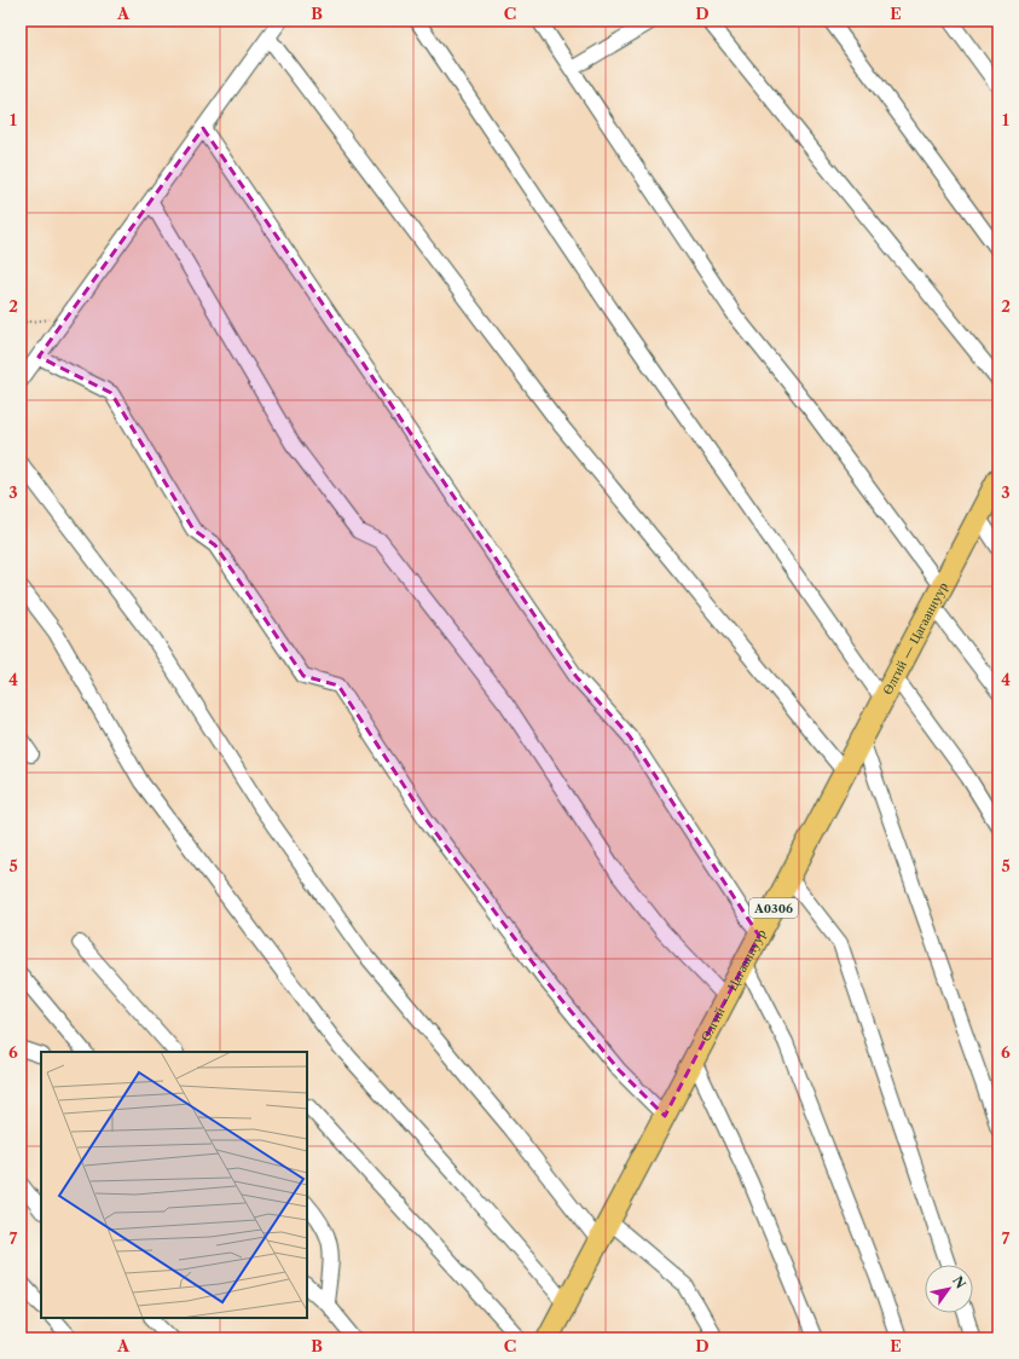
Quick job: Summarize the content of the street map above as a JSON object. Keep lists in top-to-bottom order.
{
  "streets": {
    "highway": ["Өлгий — Цагааннуур", "A0306"]
  },
  "north": "top right",
  "grid": {
    "columns": [
      "A",
      "B",
      "C",
      "D",
      "E"
    ],
    "rows": [
      "1",
      "2",
      "3",
      "4",
      "5",
      "6",
      "7"
    ]
  }
}
